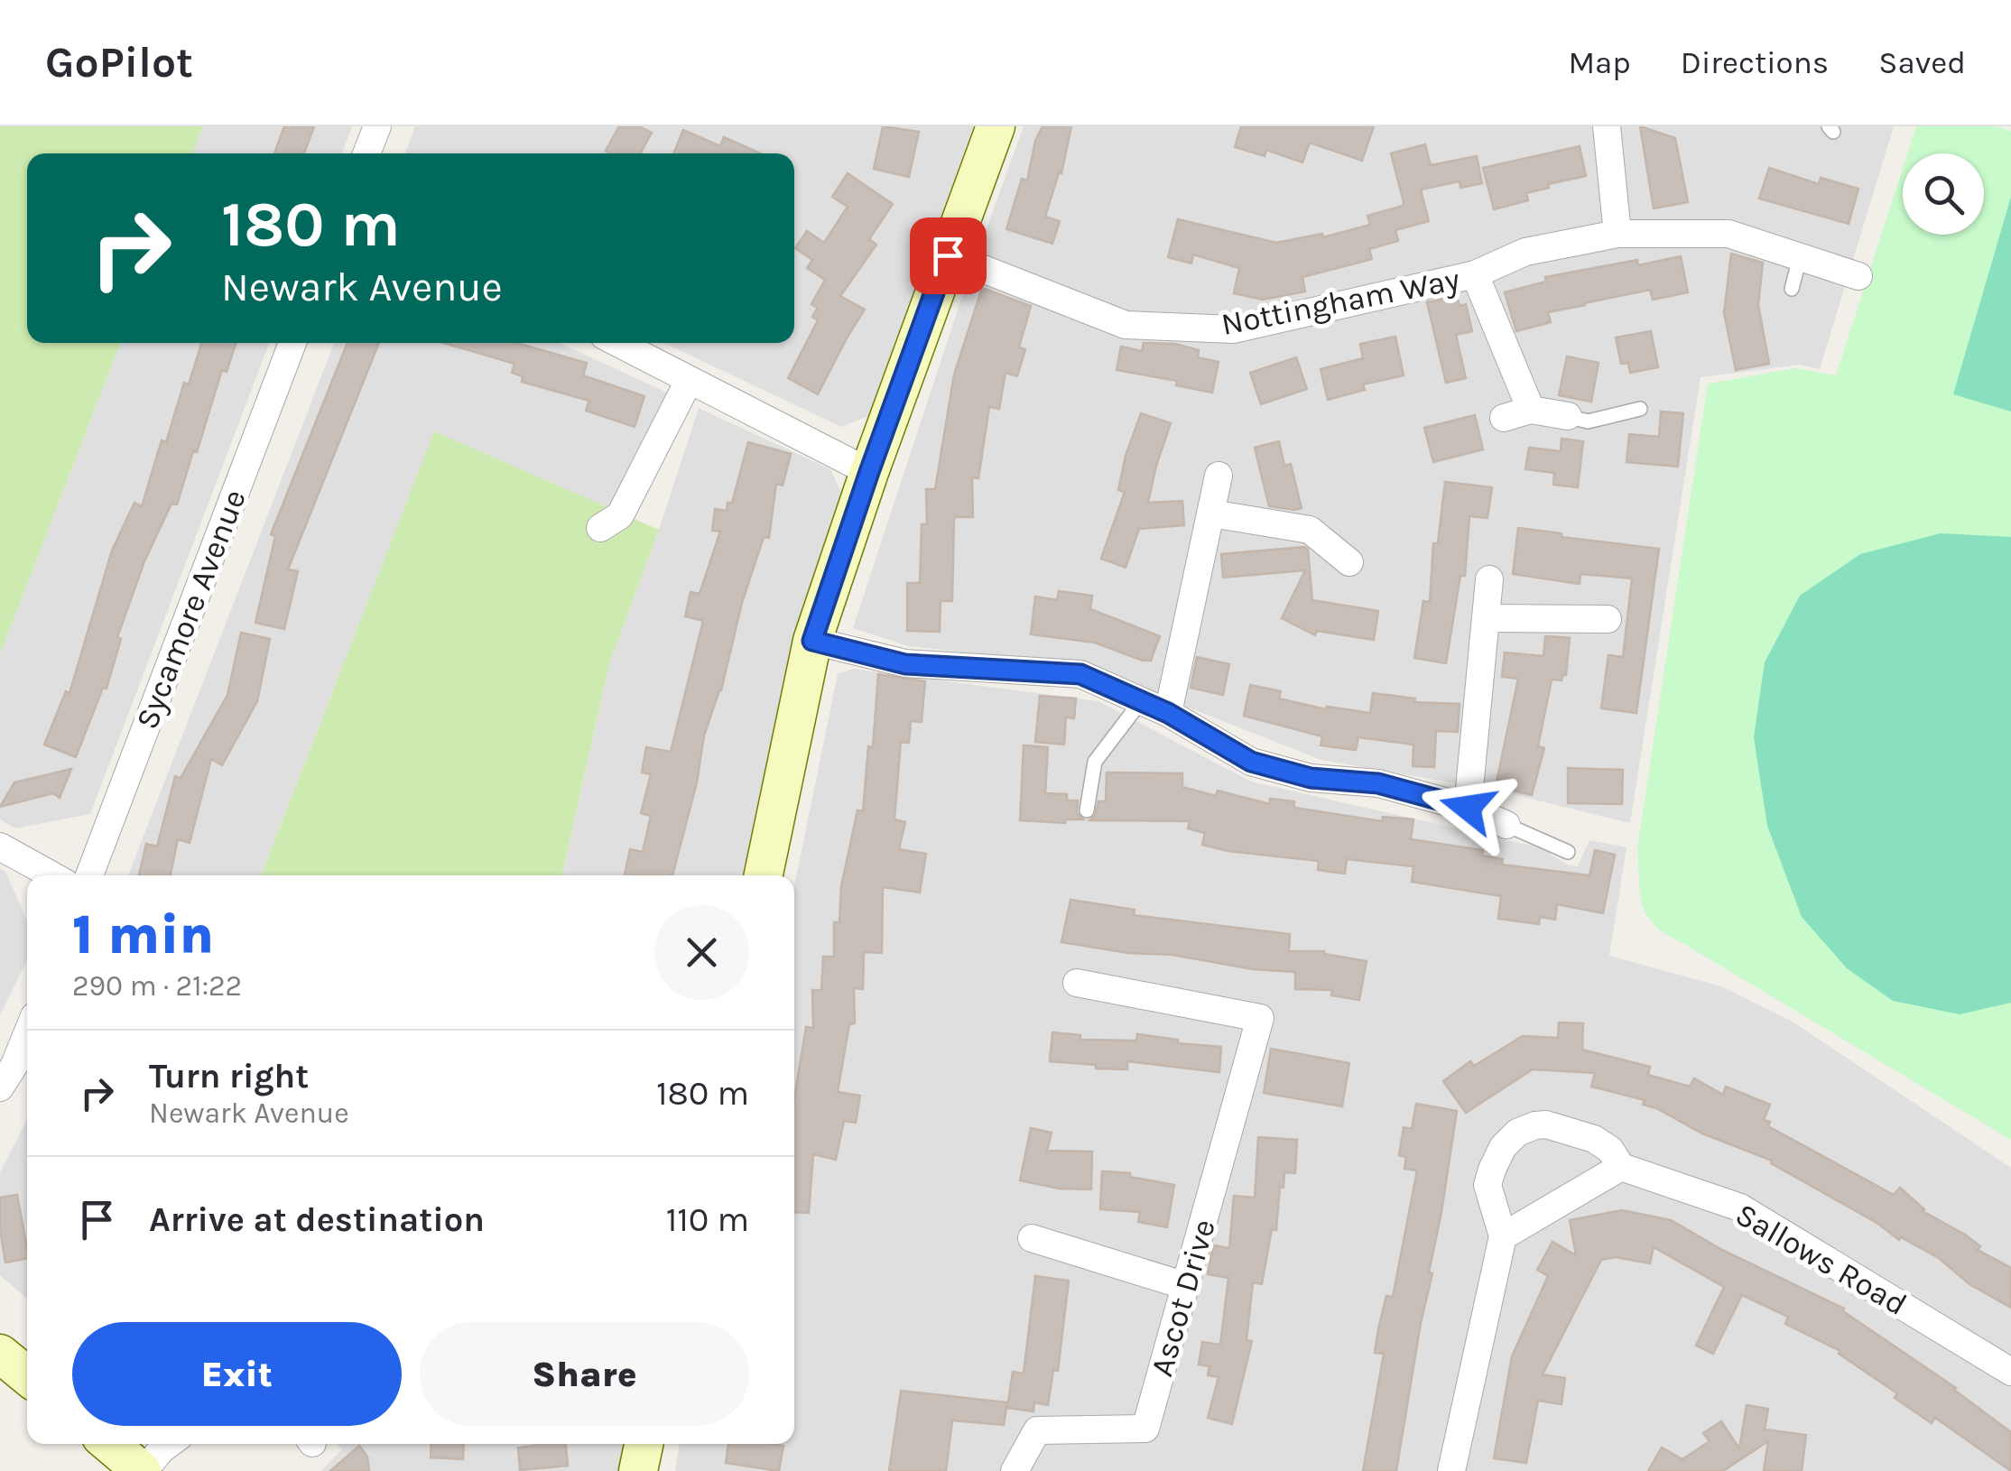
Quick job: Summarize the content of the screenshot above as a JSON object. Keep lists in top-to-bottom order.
{
  "streets": {
    "street": [
      "Nottingham Way",
      "Sycamore Avenue",
      "Sallows Road",
      "Ascot Drive"
    ]
  },
  "page": {
    "header": "GoPilot",
    "nav": ["Map", "Directions", "Saved"],
    "turn": ["180 m", "Newark Avenue"],
    "heading": ["1 min", "290 m · 21:22"],
    "list": [
      {
        "name": "Turn right",
        "note": "Newark Avenue",
        "value": "180 m"
      },
      {
        "name": "Arrive at destination",
        "value": "110 m"
      }
    ],
    "buttons": ["Exit", "Share"]
  }
}
